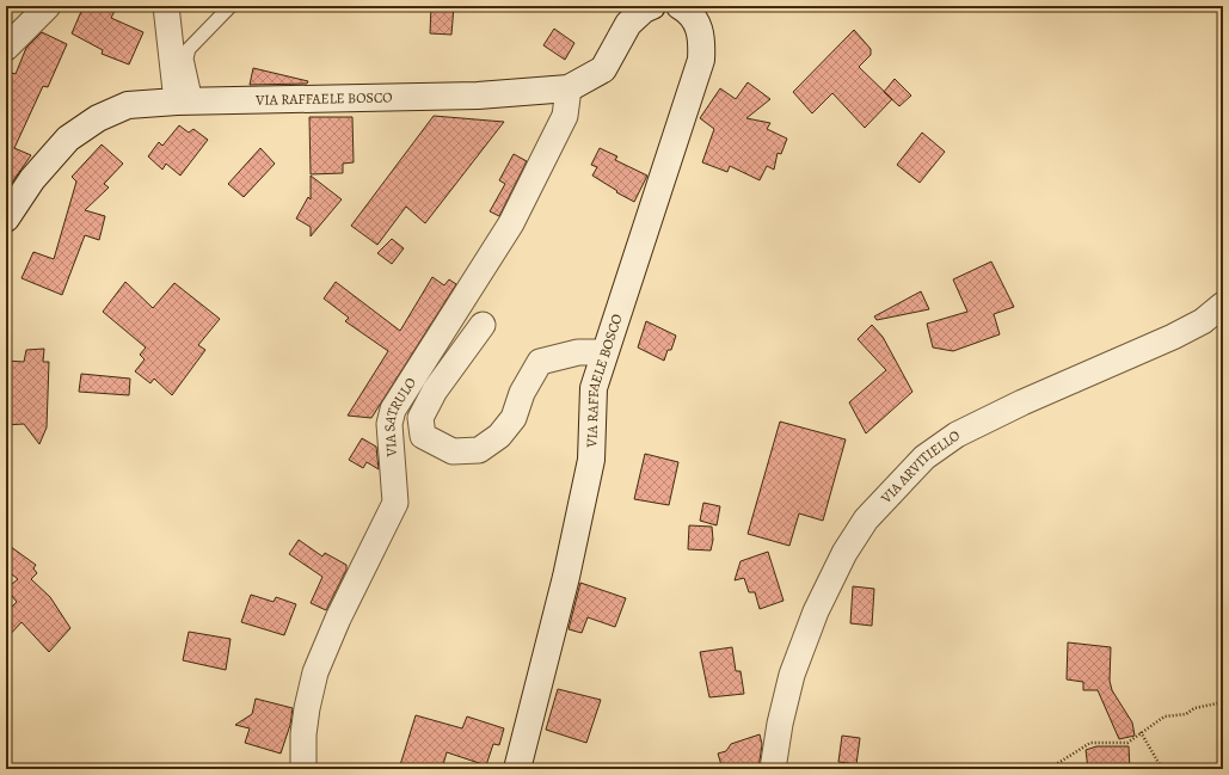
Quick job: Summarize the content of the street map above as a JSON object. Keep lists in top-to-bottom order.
{
  "streets": {
    "street": ["VIA RAFFAELE BOSCO", "VIA SATRULO", "VIA ARVITIELLO"]
  },
  "crossings": [
    ["VIA RAFFAELE BOSCO", "VIA SATRULO"]
  ]
}
